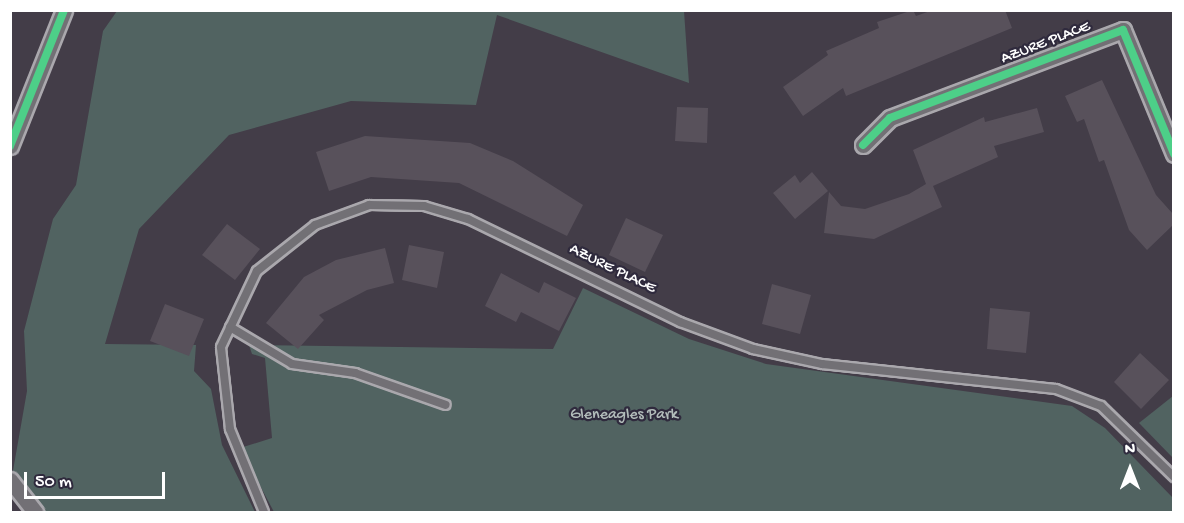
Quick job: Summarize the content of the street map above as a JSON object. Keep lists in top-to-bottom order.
{
  "streets": {
    "street": ["AZURE PLACE"]
  },
  "parks": ["Gleneagles Park"],
  "scale_bar": "50 m",
  "north": "top"
}
